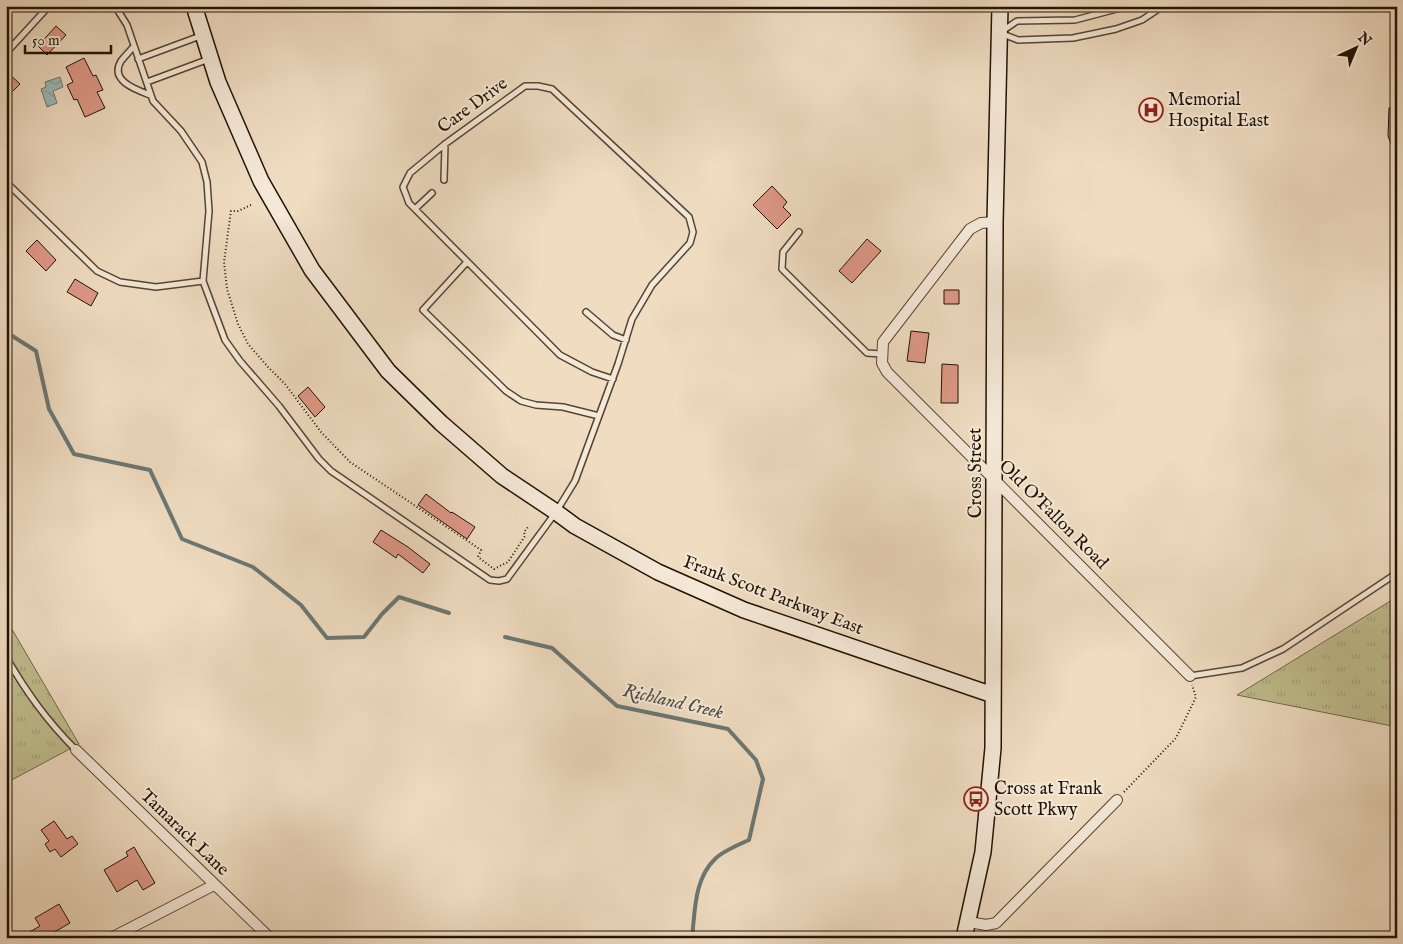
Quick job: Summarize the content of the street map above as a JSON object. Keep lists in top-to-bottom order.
{
  "streets": {
    "main road": ["Cross Street", "Frank Scott Parkway East"],
    "street": ["Old O'Fallon Road", "Tamarack Lane"],
    "lane": ["Care Drive"]
  },
  "crossings": [
    ["Care Drive", "Frank Scott Parkway East"],
    ["Cross Street", "Old O'Fallon Road"],
    ["Cross Street", "Frank Scott Parkway East"]
  ],
  "water": ["Richland Creek"],
  "places": {
    "hospital": ["Memorial Hospital East"],
    "bus stop": ["Cross at Frank Scott Pkwy"]
  },
  "scale_bar": "50 m",
  "north": "top right"
}
